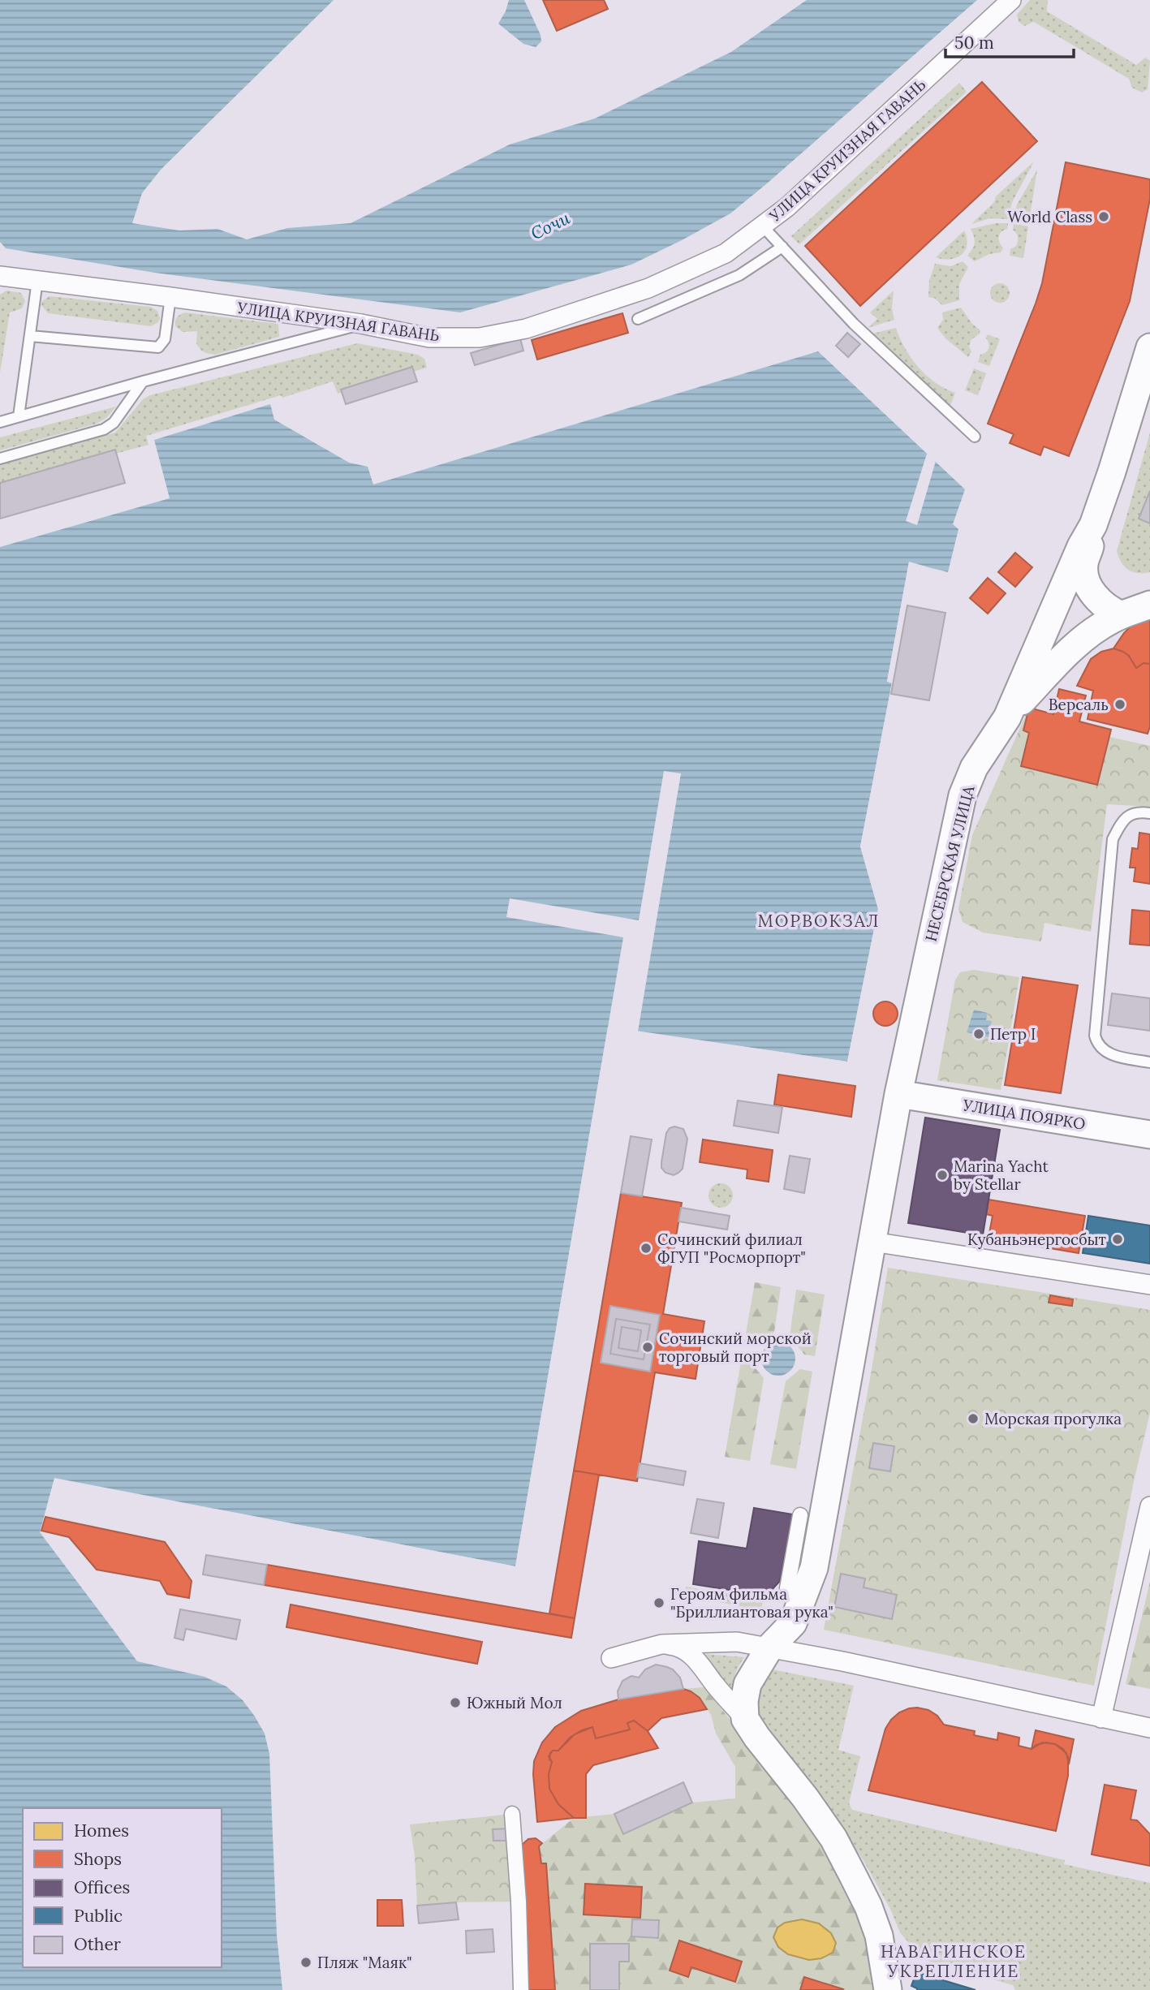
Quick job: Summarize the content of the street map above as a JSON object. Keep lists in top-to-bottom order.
{
  "streets": {
    "main road": ["НЕСЕБРСКАЯ УЛИЦА", "УЛИЦА ПОЯРКО"],
    "street": ["УЛИЦА КРУИЗНАЯ ГАВАНЬ"]
  },
  "crossings": [
    ["НЕСЕБРСКАЯ УЛИЦА", "УЛИЦА ПОЯРКО"]
  ],
  "districts": ["МОРВОКЗАЛ", "НАВАГИНСКОЕ УКРЕПЛЕНИЕ"],
  "water": ["Сочи"],
  "places": [
    "World Class",
    "Версаль",
    "Петр I",
    "Marina Yacht by Stellar",
    "Кубаньэнергосбыт",
    "Сочинский филиал ФГУП \"Росморпорт\"",
    "Сочинский морской торговый порт",
    "Морская прогулка",
    "Героям фильма \"Бриллиантовая рука\"",
    "Южный Мол",
    "Пляж \"Маяк\""
  ],
  "legend": [
    "Homes",
    "Shops",
    "Offices",
    "Public",
    "Other"
  ],
  "scale_bar": "50 m"
}
